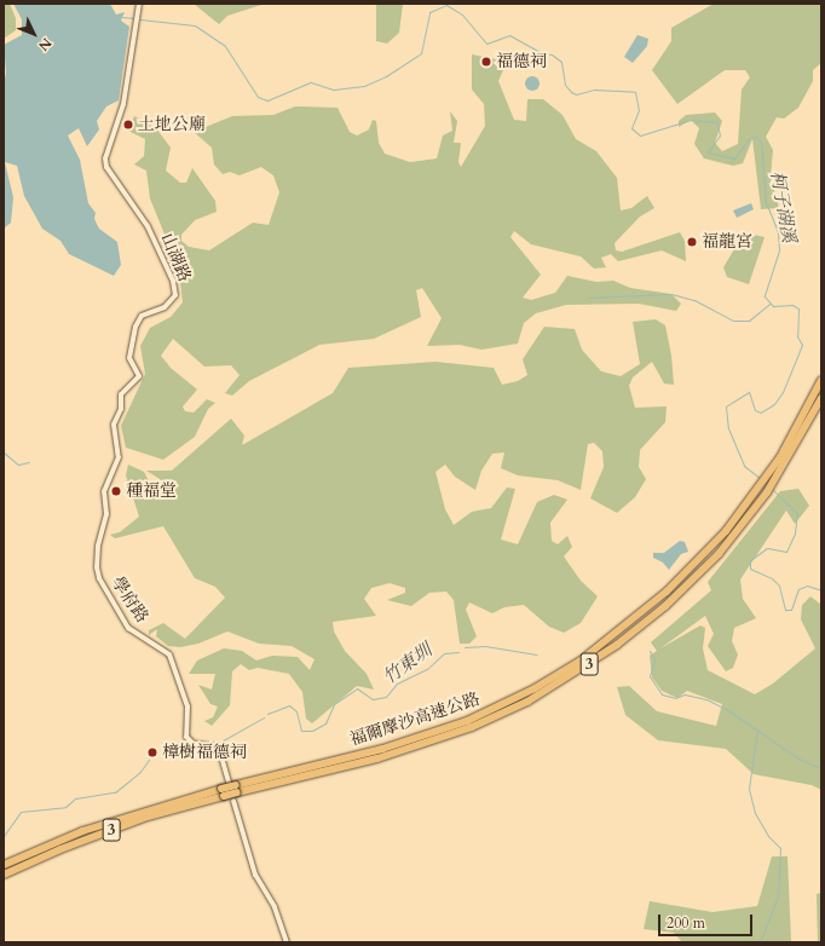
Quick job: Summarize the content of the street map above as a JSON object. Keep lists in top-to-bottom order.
{
  "streets": {
    "highway": ["3", "福爾摩沙高速公路"],
    "street": ["山湖路", "學府路"]
  },
  "crossings": [
    ["山湖路", "學府路"],
    ["學府路", "福爾摩沙高速公路"]
  ],
  "water": ["柯子湖溪", "竹東圳"],
  "places": [
    "福德祠",
    "土地公廟",
    "福龍宮",
    "種福堂",
    "樟樹福德祠"
  ],
  "scale_bar": "200 m",
  "north": "bottom right"
}
